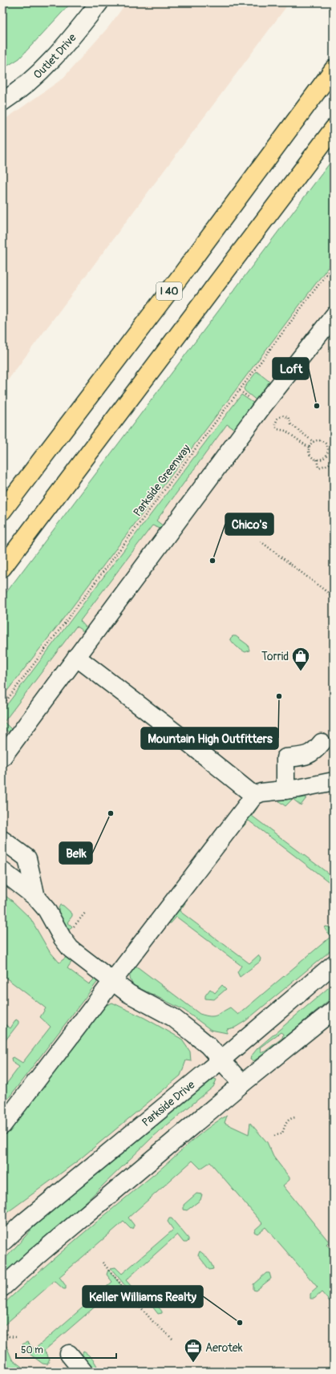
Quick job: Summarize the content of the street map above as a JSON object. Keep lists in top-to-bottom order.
{
  "streets": {
    "highway": ["I 40"],
    "street": ["Outlet Drive", "Parkside Drive"],
    "path": ["Parkside Greenway"]
  },
  "places": {
    "other": [
      "Loft",
      "Chico's",
      "Mountain High Outfitters",
      "Belk",
      "Keller Williams Realty"
    ],
    "shop": ["Torrid"],
    "office": ["Aerotek"]
  },
  "scale_bar": "50 m"
}
